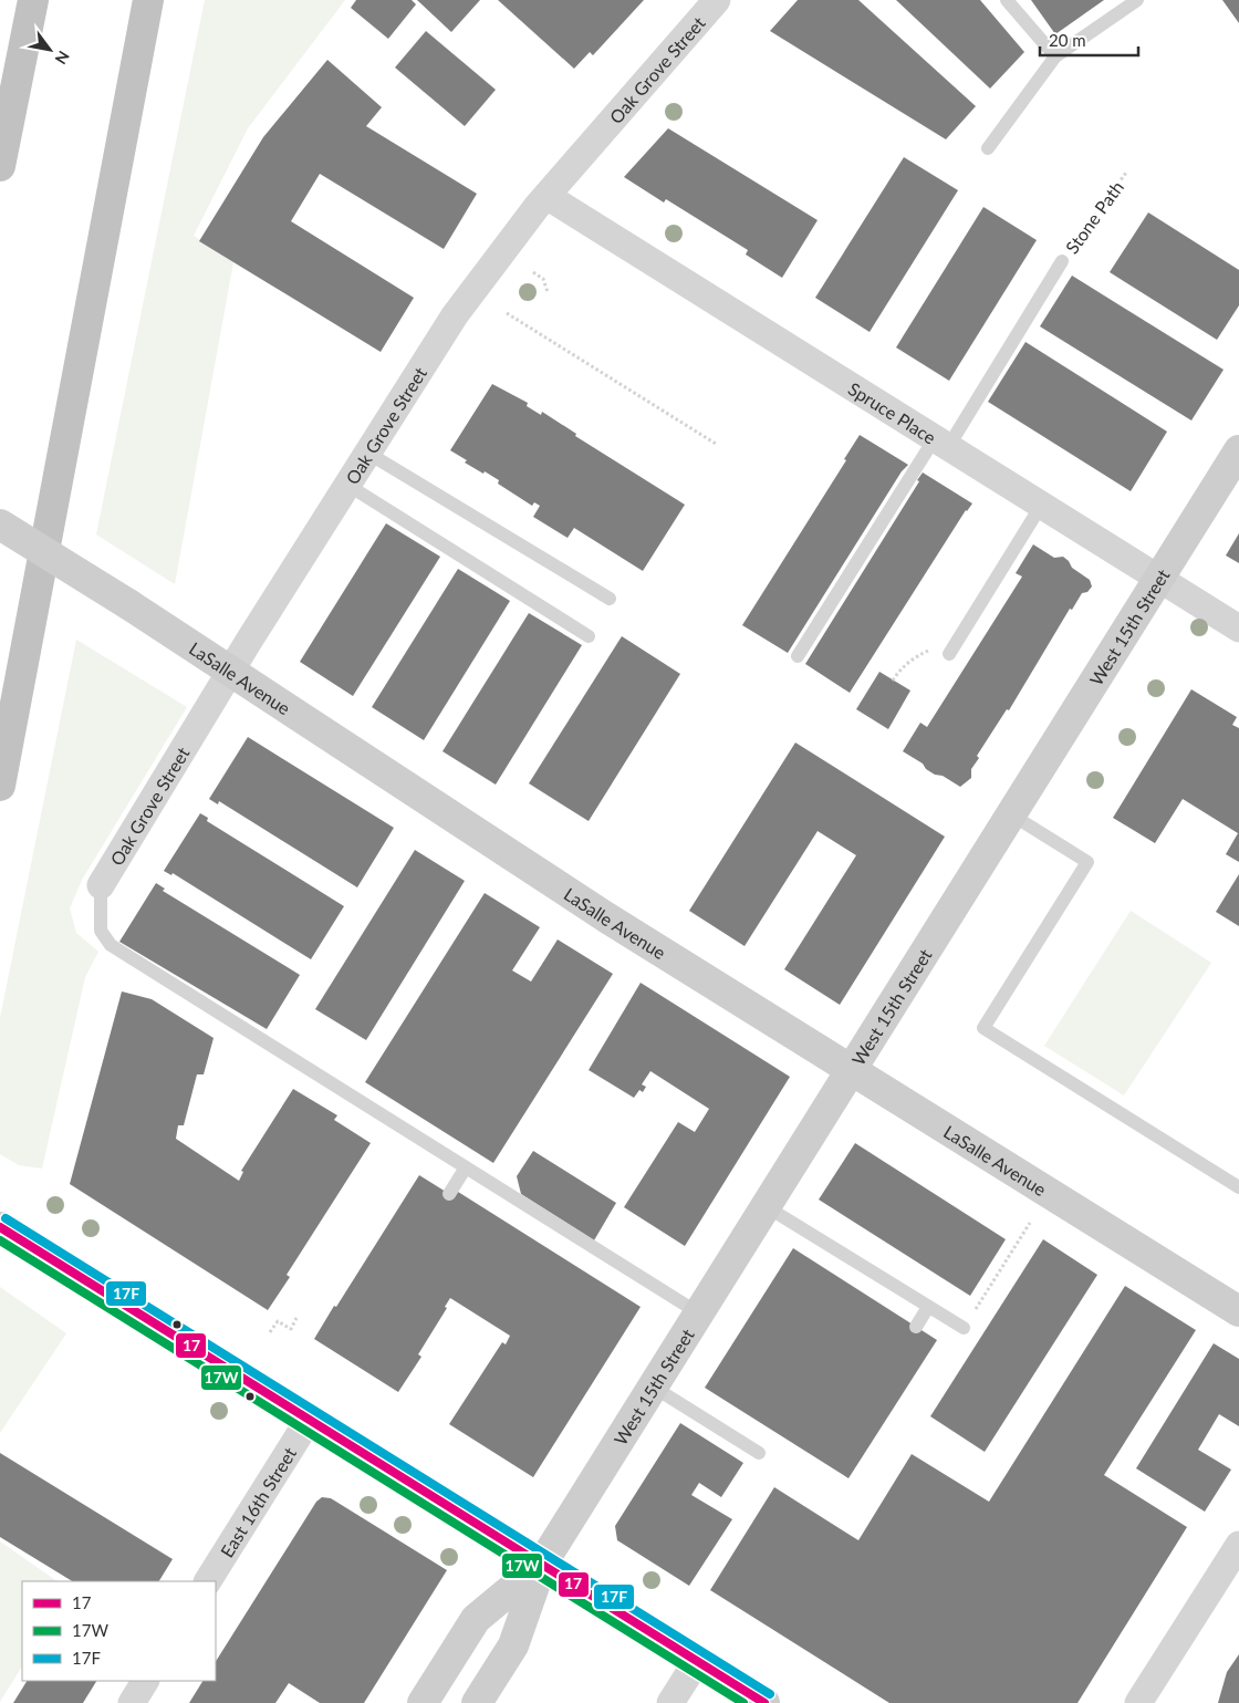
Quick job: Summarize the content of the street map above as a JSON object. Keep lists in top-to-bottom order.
{
  "streets": {
    "street": [
      "Oak Grove Street",
      "Spruce Place",
      "West 15th Street",
      "LaSalle Avenue",
      "East 16th Street"
    ],
    "path": ["Stone Path"]
  },
  "crossings": [
    ["Oak Grove Street", "Spruce Place"],
    ["Oak Grove Street", "LaSalle Avenue"],
    ["Spruce Place", "West 15th Street"],
    ["West 15th Street", "LaSalle Avenue"]
  ],
  "lines": ["transit line 17F", "transit line 17", "transit line 17W"],
  "legend": ["17", "17W", "17F"],
  "scale_bar": "20 m",
  "north": "bottom right"
}
